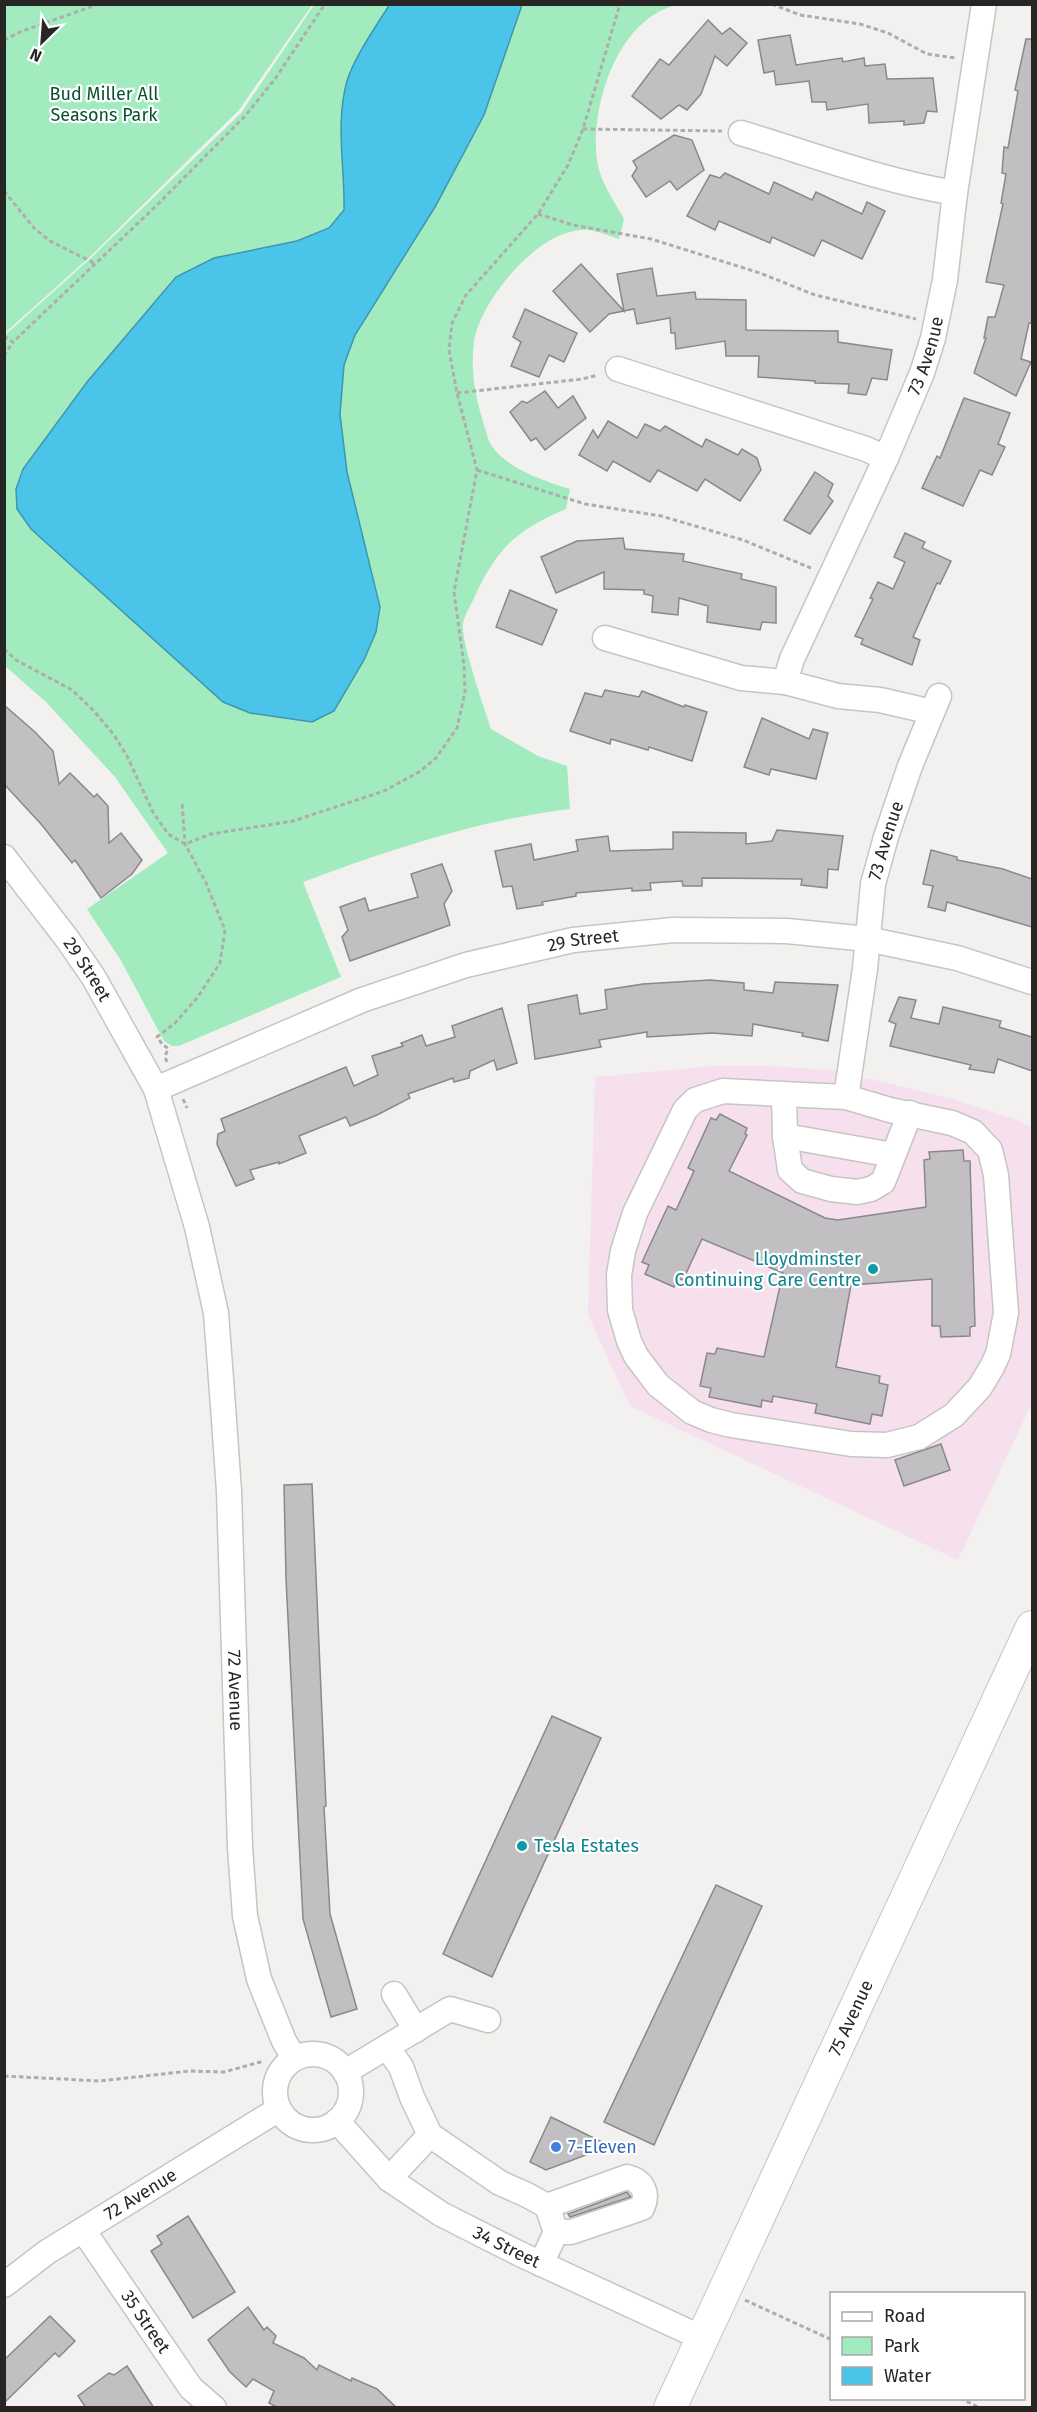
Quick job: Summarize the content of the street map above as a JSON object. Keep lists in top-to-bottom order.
{
  "streets": {
    "main road": ["75 Avenue"],
    "street": [
      "73 Avenue",
      "29 Street",
      "72 Avenue",
      "34 Street",
      "35 Street"
    ]
  },
  "crossings": [
    ["73 Avenue", "29 Street"],
    ["29 Street", "72 Avenue"],
    ["72 Avenue", "34 Street"],
    ["72 Avenue", "35 Street"],
    ["75 Avenue", "34 Street"]
  ],
  "parks": ["Bud Miller All Seasons Park"],
  "places": ["Lloydminster Continuing Care Centre", "Tesla Estates", "7-Eleven"],
  "legend": ["Road", "Park", "Water"],
  "north": "bottom left"
}
